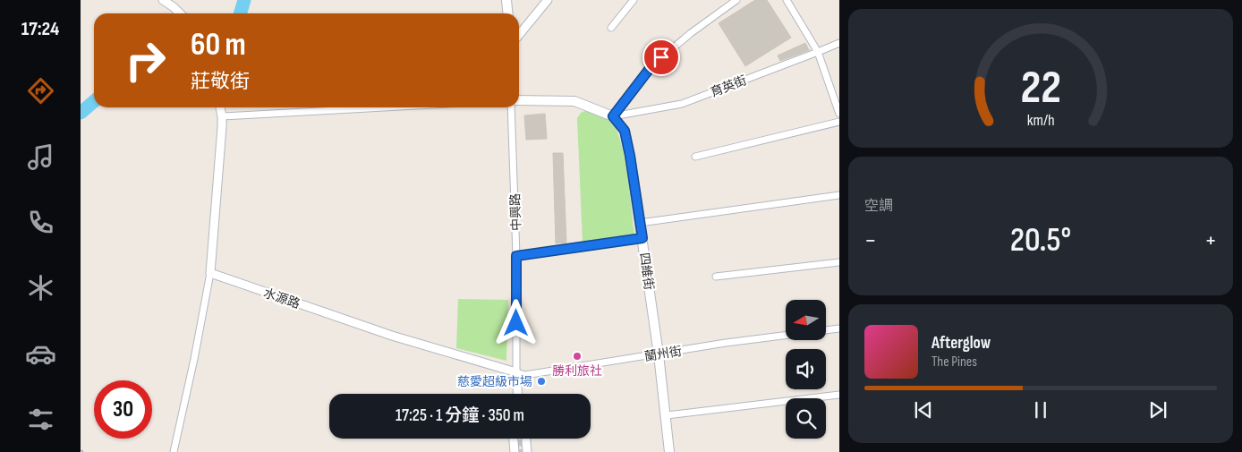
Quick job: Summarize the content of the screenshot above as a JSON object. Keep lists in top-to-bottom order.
{
  "streets": {
    "main road": ["四維街"],
    "street": [
      "育英街",
      "中興路",
      "水源路",
      "蘭州街"
    ]
  },
  "crossings": [
    ["育英街", "四維街"],
    ["中興路", "水源路"],
    ["中興路", "蘭州街"],
    ["四維街", "蘭州街"],
    ["水源路", "蘭州街"]
  ],
  "places": ["勝利旅社", "慈愛超級市場"],
  "north": "left",
  "page": {
    "tabs": "17:24",
    "turn": ["60 m", "莊敬街"],
    "tile": "空調",
    "heat": ["−", "20.5°", "+"],
    "song": ["Afterglow", "The Pines"],
    "limit": "30",
    "trip": "17:25 · 1 分鐘 · 350 m",
    "gauge": ["22", "km/h"]
  }
}
